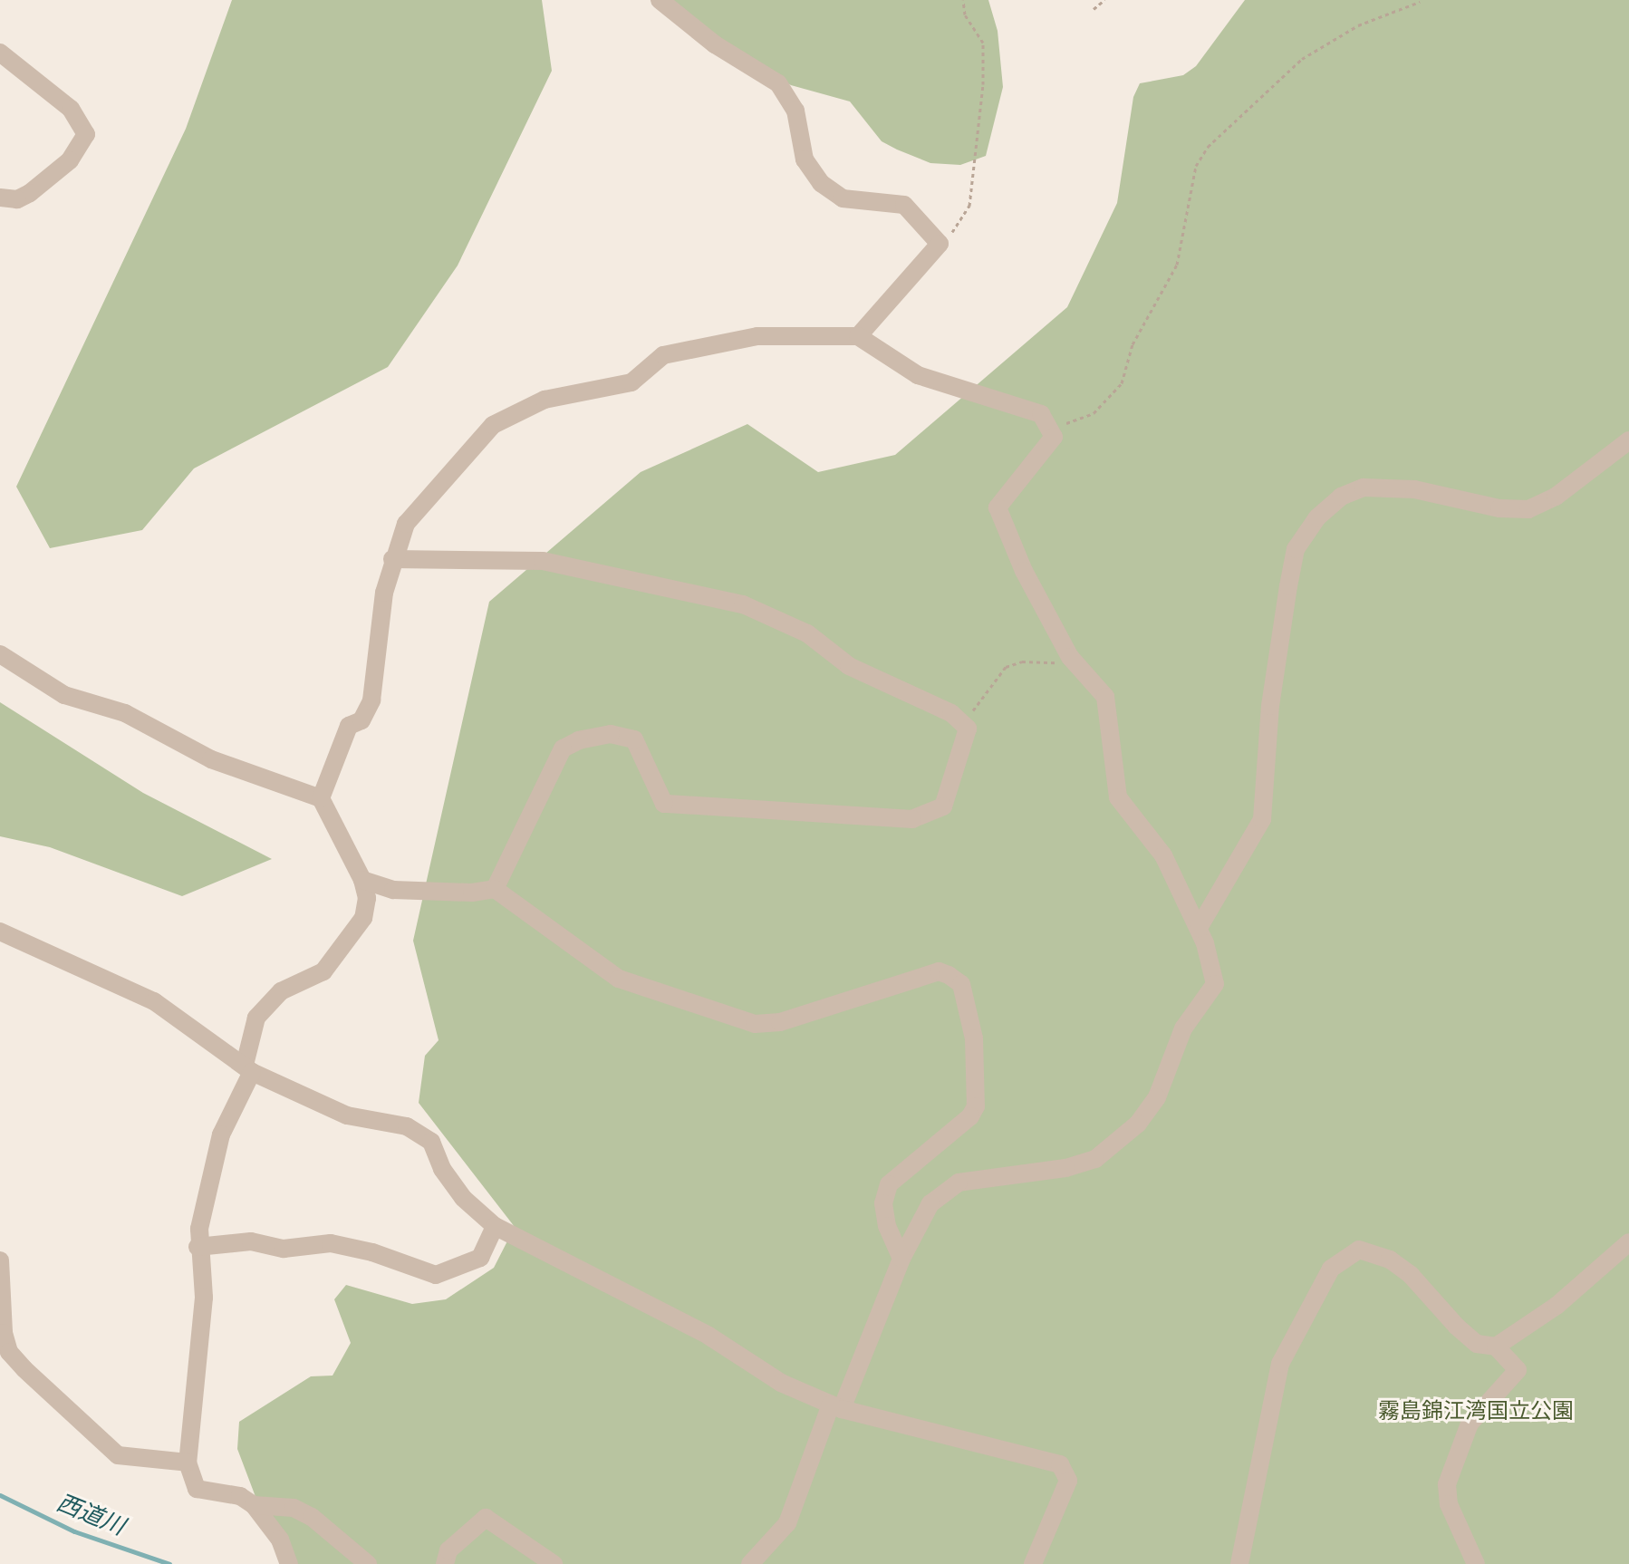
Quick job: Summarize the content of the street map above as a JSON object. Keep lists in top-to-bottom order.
{
  "water": ["西道川"],
  "parks": ["霧島錦江湾国立公園"]
}
